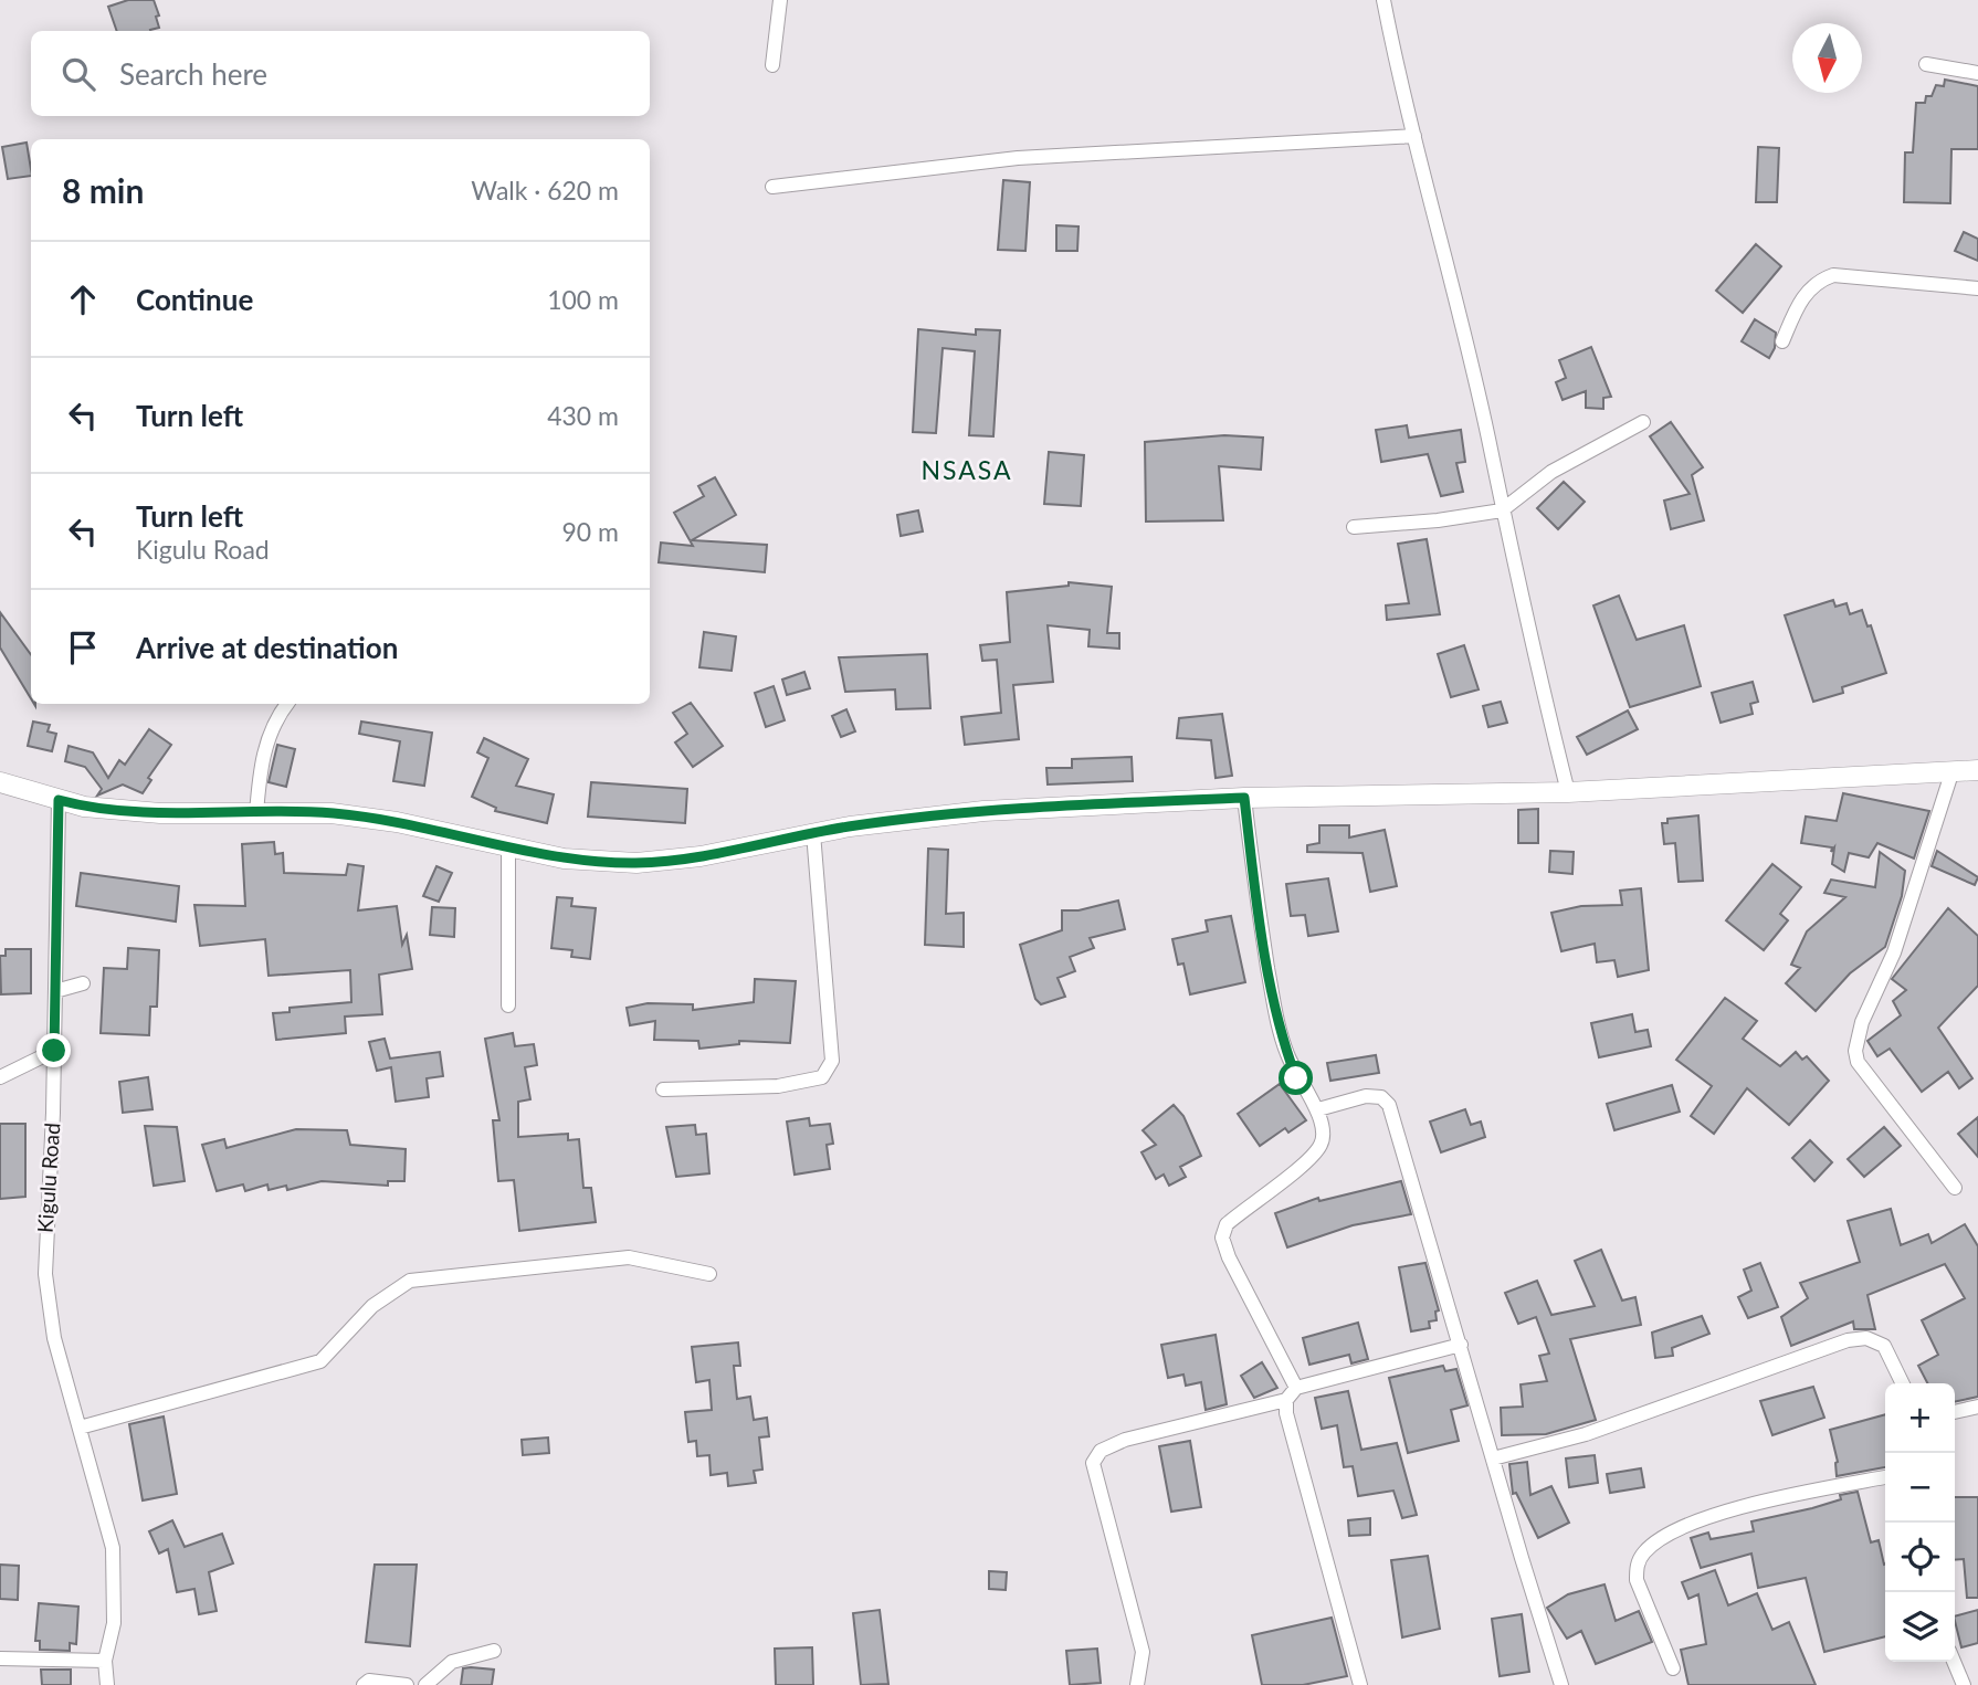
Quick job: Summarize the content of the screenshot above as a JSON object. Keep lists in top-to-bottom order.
{
  "streets": {
    "street": ["Kigulu Road"]
  },
  "districts": ["NSASA"],
  "north": "bottom",
  "page": {
    "search": "Search here",
    "heading": ["8 min", "Walk · 620 m"],
    "list": [
      ["Continue", "100 m"],
      ["Turn left", "430 m"],
      ["Turn left", "Kigulu Road", "90 m"],
      "Arrive at destination"
    ],
    "map_buttons": ["+", "−"]
  }
}
